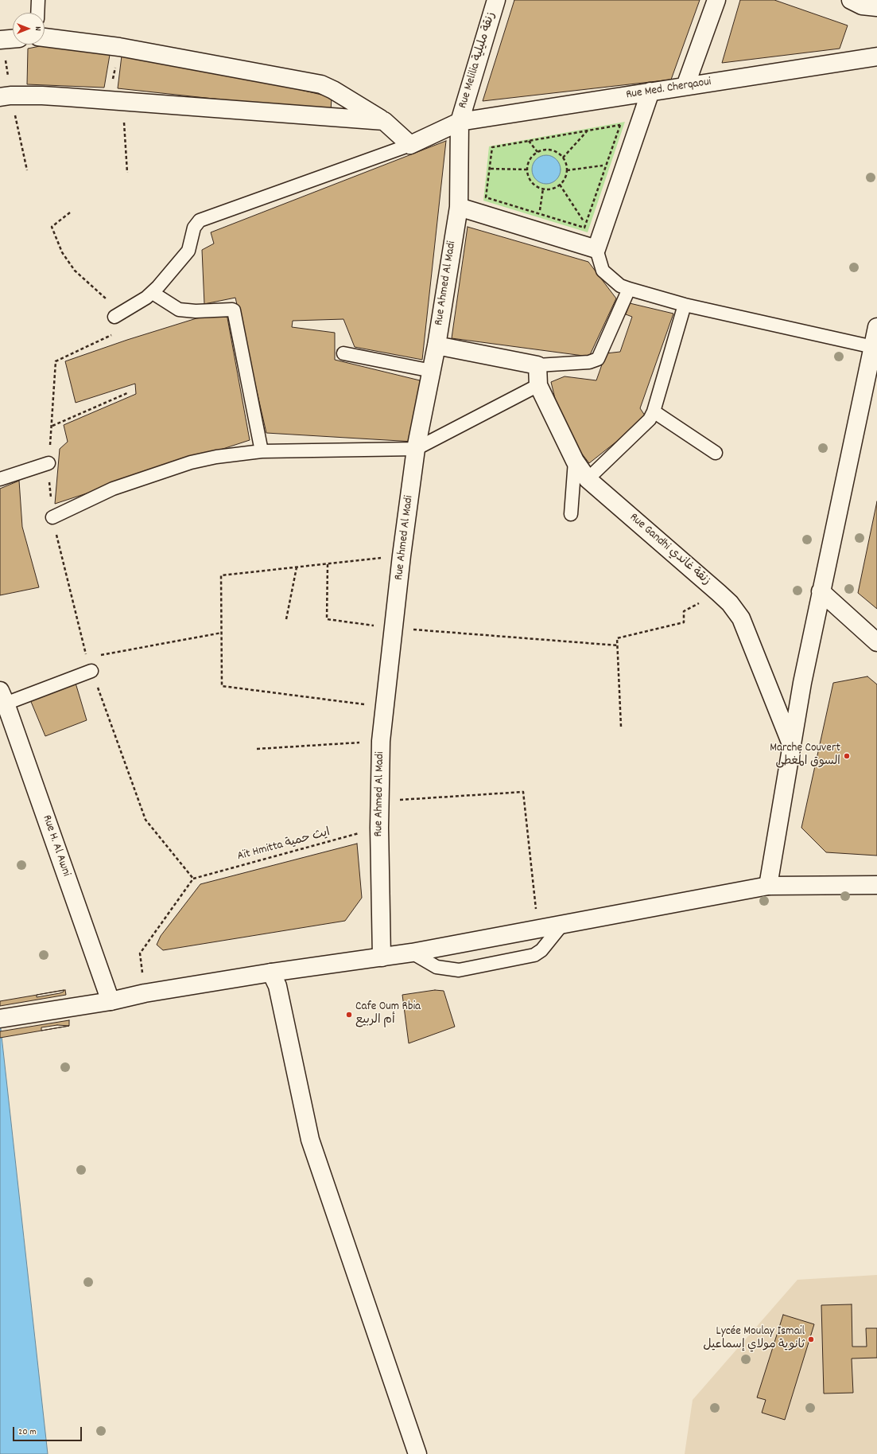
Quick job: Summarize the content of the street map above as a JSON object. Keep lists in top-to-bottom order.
{
  "streets": {
    "street": [
      "Rue Melilia زنقة مليلية",
      "Rue Med. Cherqaoui",
      "Rue Ahmed Al Madi",
      "Rue Gandhi زنقة غاندي",
      "Rue H. Al Awni"
    ],
    "path": ["Aït Hmitta ايث حمية"]
  },
  "crossings": [
    ["Rue Melilia زنقة مليلية", "Rue Med. Cherqaoui"],
    ["Rue Melilia زنقة مليلية", "Rue Ahmed Al Madi"],
    ["Rue Med. Cherqaoui", "Rue Ahmed Al Madi"],
    ["Rue Ahmed Al Madi", "Aït Hmitta ايث حمية"]
  ],
  "places": ["Marche Couvert السوق المغطى", "Cafe Oum Rbia أم الربيع", "Lycée Moulay Ismail ثانوية مولاي إسماعيل"],
  "scale_bar": "20 m",
  "north": "right"
}
